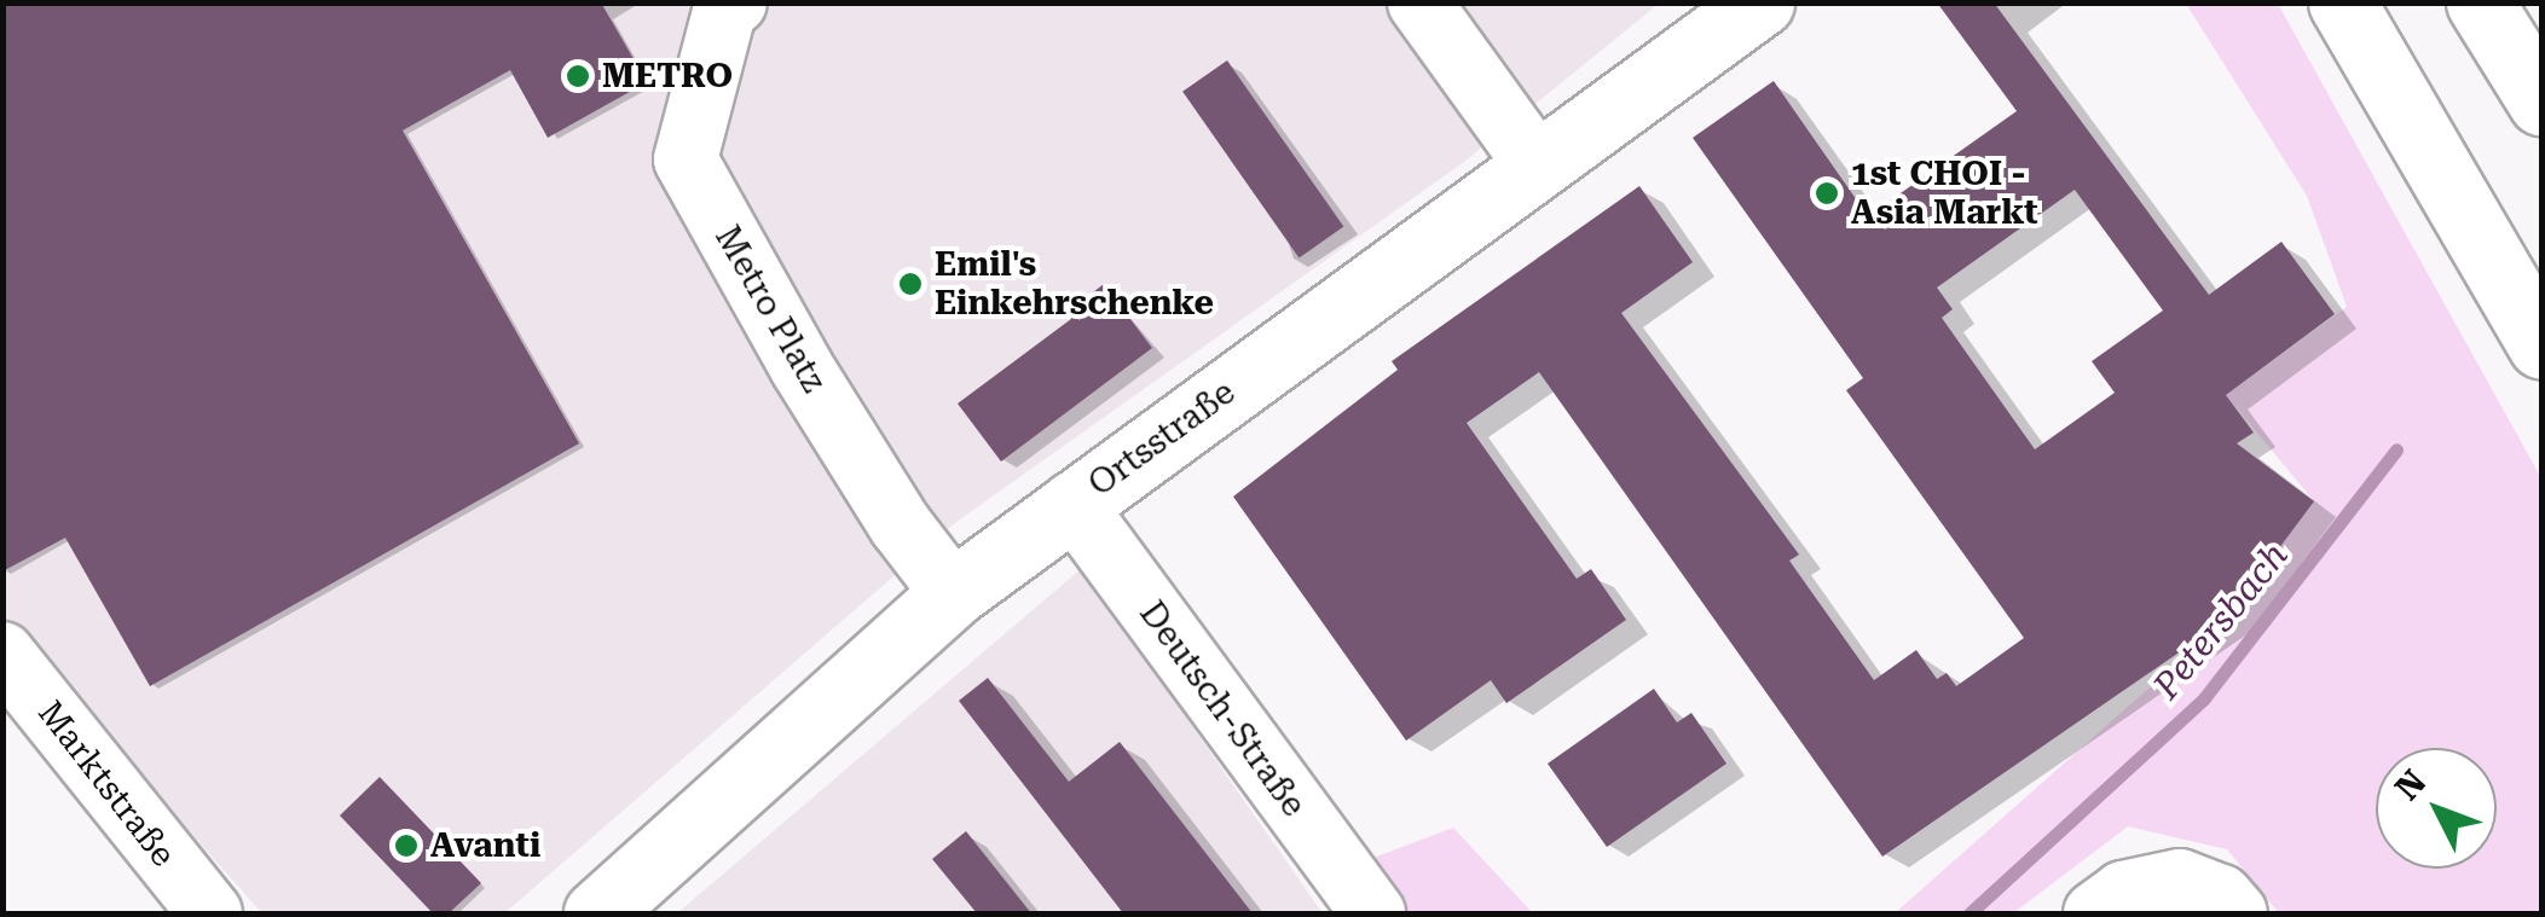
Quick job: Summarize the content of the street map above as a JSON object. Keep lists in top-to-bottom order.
{
  "streets": {
    "main road": ["Ortsstraße"],
    "street": ["Metro Platz", "Deutsch-Straße", "Marktstraße"]
  },
  "crossings": [
    ["Metro Platz", "Ortsstraße"],
    ["Ortsstraße", "Deutsch-Straße"]
  ],
  "water": ["Petersbach"],
  "places": [
    "METRO",
    "1st CHOI - Asia Markt",
    "Emil's Einkehrschenke",
    "Avanti"
  ],
  "north": "top left"
}
